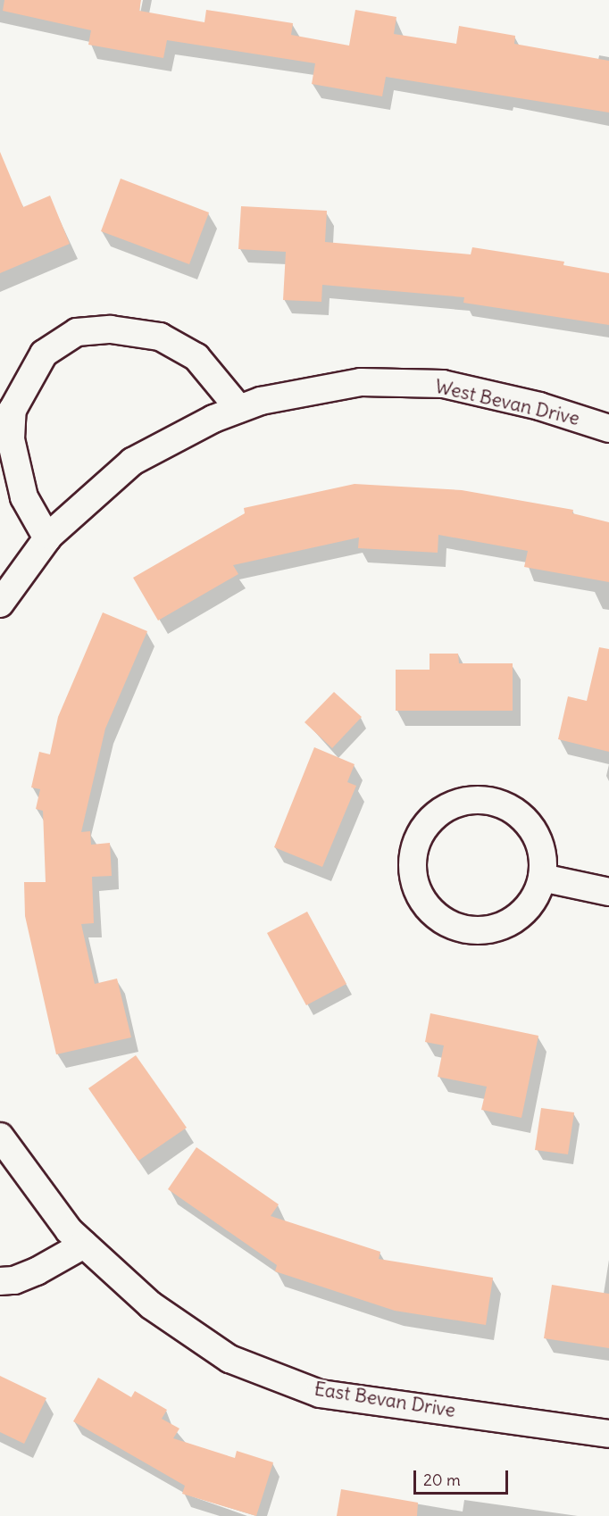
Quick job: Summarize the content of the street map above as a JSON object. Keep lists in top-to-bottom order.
{
  "streets": {
    "street": ["West Bevan Drive", "East Bevan Drive"]
  },
  "scale_bar": "20 m"
}
